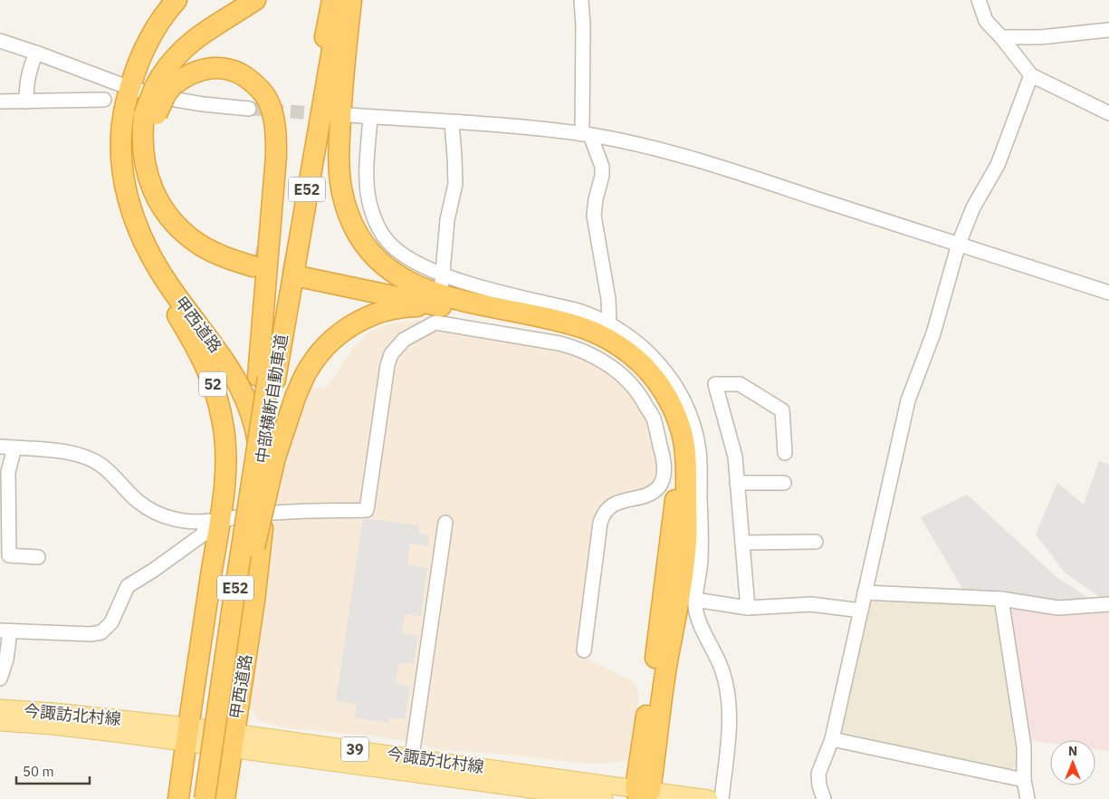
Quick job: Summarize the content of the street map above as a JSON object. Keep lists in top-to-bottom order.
{
  "streets": {
    "highway": [
      "E52",
      "甲西道路",
      "52",
      "中部横断自動車道"
    ],
    "main road": ["今諏訪北村線", "39"]
  },
  "crossings": [
    ["甲西道路", "中部横断自動車道"],
    ["甲西道路", "今諏訪北村線"]
  ],
  "scale_bar": "50 m",
  "north": "top"
}
